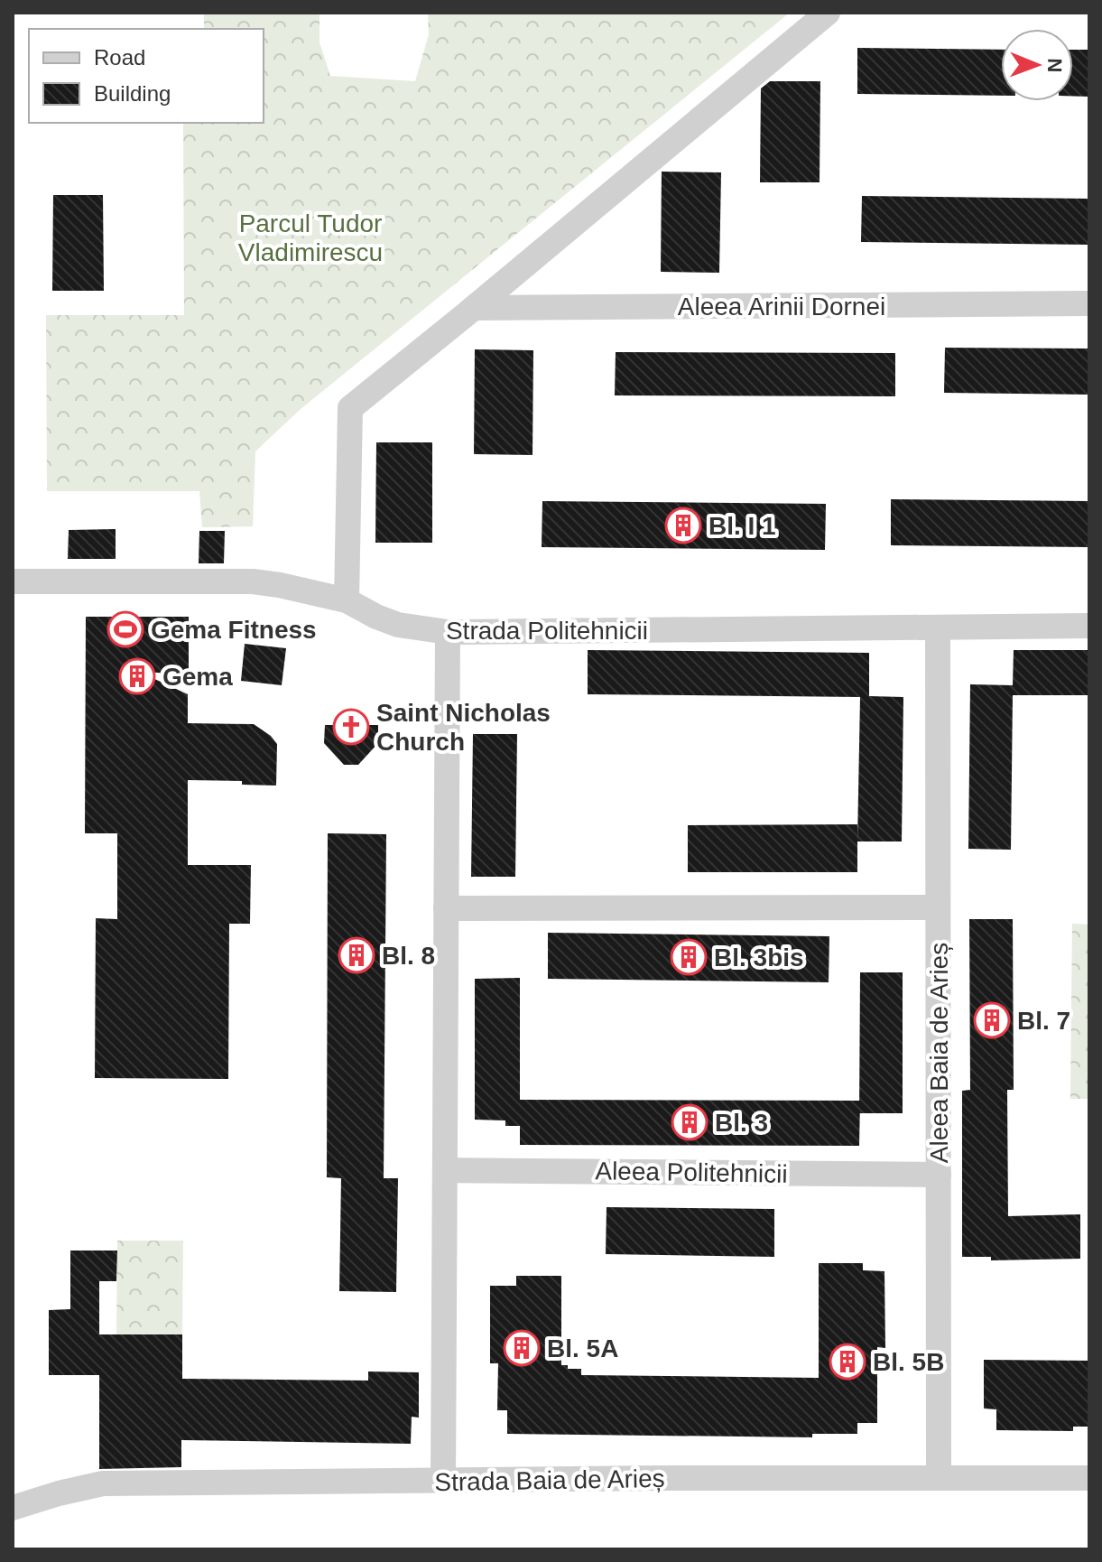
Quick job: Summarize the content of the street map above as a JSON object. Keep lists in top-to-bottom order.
{
  "streets": {
    "street": [
      "Aleea Arinii Dornei",
      "Strada Politehnicii",
      "Aleea Baia de Arieș",
      "Aleea Politehnicii",
      "Strada Baia de Arieș"
    ]
  },
  "crossings": [
    ["Strada Politehnicii", "Aleea Baia de Arieș"],
    ["Aleea Baia de Arieș", "Aleea Politehnicii"],
    ["Aleea Baia de Arieș", "Strada Baia de Arieș"]
  ],
  "parks": ["Parcul Tudor Vladimirescu"],
  "places": {
    "building": [
      "Bl. I 1",
      "Gema",
      "Bl. 8",
      "Bl. 3bis",
      "Bl. 7",
      "Bl. 3",
      "Bl. 5A",
      "Bl. 5B"
    ],
    "sports": ["Gema Fitness"],
    "church": ["Saint Nicholas Church"]
  },
  "legend": ["Road", "Building"],
  "north": "right"
}
